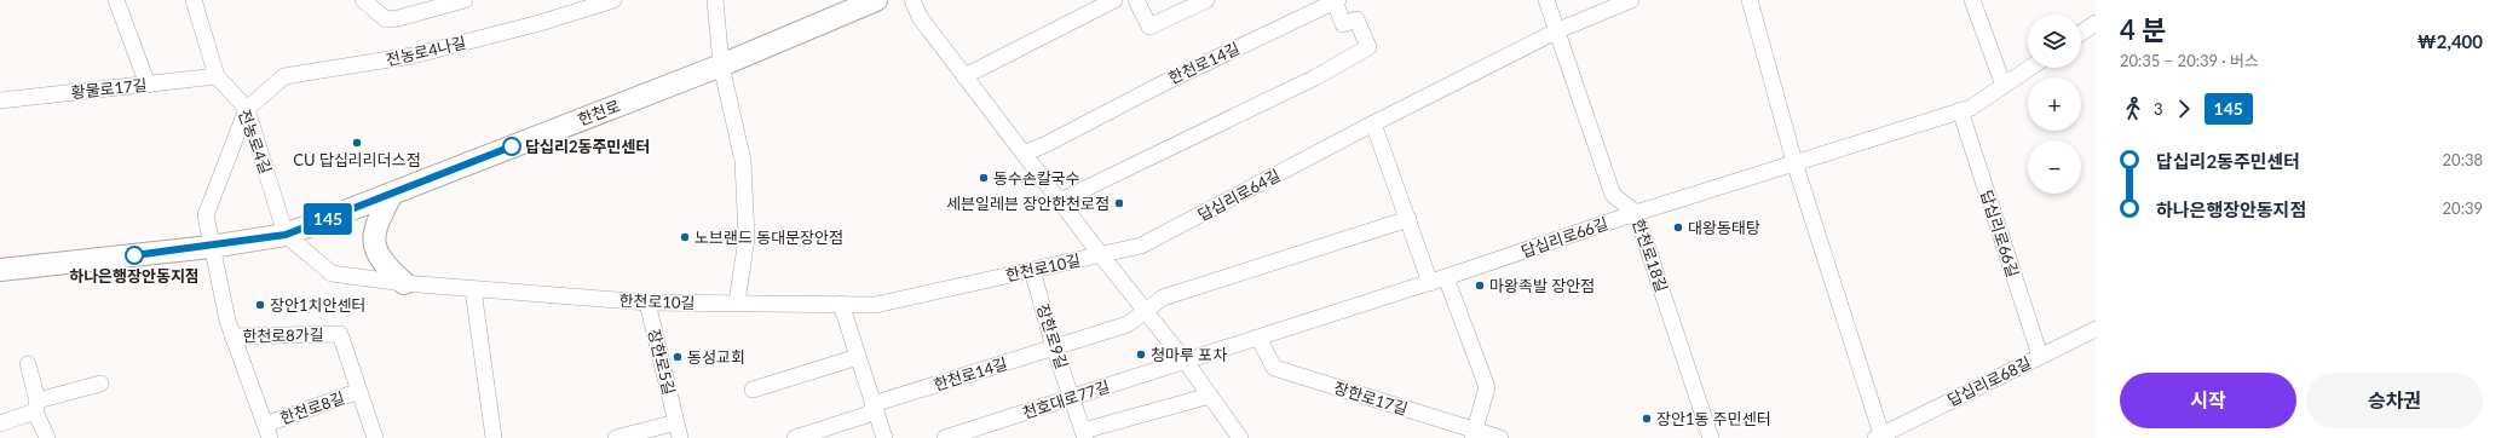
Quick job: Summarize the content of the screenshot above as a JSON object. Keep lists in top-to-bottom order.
{
  "streets": {
    "main road": ["한천로"],
    "street": [
      "전농로4나길",
      "한천로14길",
      "황물로17길",
      "전농로4길",
      "답십리로64길",
      "답십리로66길",
      "한천로18길",
      "한천로10길",
      "한천로8가길",
      "장한로9길",
      "장한로5길",
      "답십리로68길",
      "장한로17길",
      "천호대로77길",
      "한천로8길"
    ]
  },
  "crossings": [
    ["전농로4나길", "전농로4길"],
    ["전농로4나길", "한천로8길"],
    ["한천로14길", "장한로9길"],
    ["황물로17길", "전농로4길"],
    ["한천로", "전농로4길"],
    ["한천로", "한천로10길"],
    ["한천로", "한천로8길"],
    ["전농로4길", "한천로10길"],
    ["전농로4길", "한천로8길"],
    ["답십리로64길", "한천로18길"],
    ["답십리로64길", "한천로10길"],
    ["답십리로66길", "한천로18길"],
    ["답십리로66길", "답십리로68길"],
    ["답십리로66길", "장한로17길"],
    ["답십리로66길", "천호대로77길"],
    ["한천로10길", "장한로9길"],
    ["한천로10길", "장한로5길"],
    ["한천로8가길", "한천로8길"],
    ["장한로9길", "천호대로77길"]
  ],
  "places": [
    "CU 답십리리더스점",
    "답십리2동주민센터",
    "동수손칼국수",
    "세븐일레븐 장안한천로점",
    "대왕동태탕",
    "노브랜드 동대문장안점",
    "하나은행장안동지점",
    "마왕족발 장안점",
    "장안1치안센터",
    "청마루 포차",
    "동성교회",
    "장안1동 주민센터"
  ],
  "lines": ["bus line 145"],
  "page": {
    "on_map": "145",
    "heading": ["4 분", "20:35 – 20:39 · 버스", "₩2,400"],
    "map_buttons": ["+", "−"],
    "legs": ["3", "145"],
    "list": [
      {
        "name": "답십리2동주민센터",
        "value": "20:38"
      },
      {
        "name": "하나은행장안동지점",
        "value": "20:39"
      }
    ],
    "buttons": ["시작", "승차권"]
  }
}
